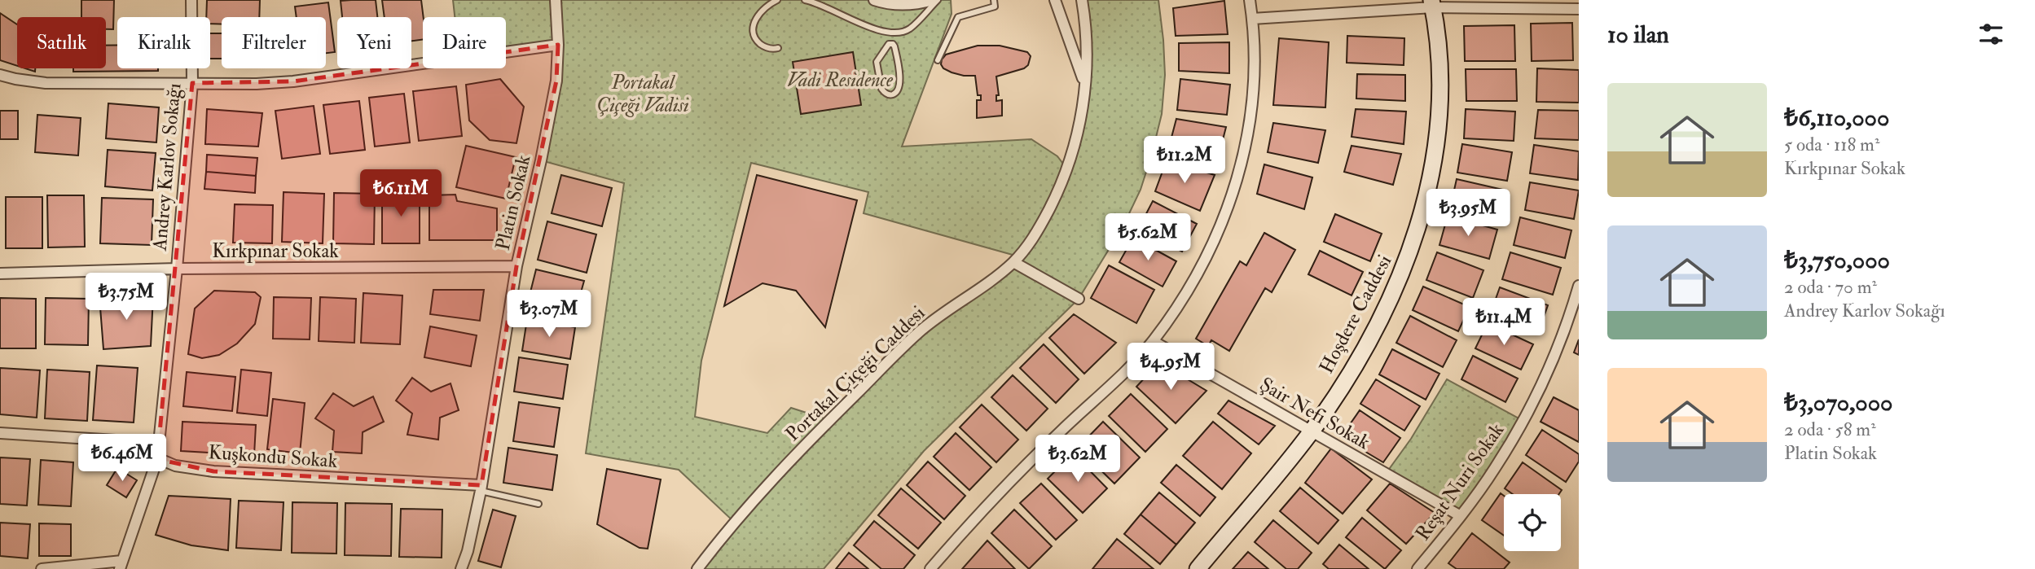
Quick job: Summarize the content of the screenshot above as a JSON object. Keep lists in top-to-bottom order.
{
  "streets": {
    "main road": ["Hoşdere Caddesi"],
    "street": [
      "Andrey Karlov Sokağı",
      "Platin Sokak",
      "Kırkpınar Sokak",
      "Portakal Çiçeği Caddesi",
      "Şair Nefi Sokak",
      "Kuşkondu Sokak",
      "Reşat Nuri Sokak"
    ]
  },
  "crossings": [
    ["Andrey Karlov Sokağı", "Kırkpınar Sokak"],
    ["Andrey Karlov Sokağı", "Kuşkondu Sokak"],
    ["Platin Sokak", "Kırkpınar Sokak"],
    ["Platin Sokak", "Kuşkondu Sokak"],
    ["Hoşdere Caddesi", "Şair Nefi Sokak"],
    ["Şair Nefi Sokak", "Reşat Nuri Sokak"]
  ],
  "parks": ["Vadi Residence", "Portakal Çiçeği Vadisi"],
  "page": {
    "heading": "10 ilan",
    "chip": [
      "Satılık",
      "Kiralık",
      "Filtreler",
      "Yeni",
      "Daire"
    ],
    "list": [
      {
        "name": "₺6,110,000",
        "note": "5 oda · 118 m² · Kırkpınar Sokak"
      },
      {
        "name": "₺3,750,000",
        "note": "2 oda · 70 m² · Andrey Karlov Sokağı"
      },
      {
        "name": "₺3,070,000",
        "note": "2 oda · 58 m² · Platin Sokak"
      }
    ],
    "price": [
      "₺11.2M",
      "₺6.11M",
      "₺3.95M",
      "₺5.62M",
      "₺3.75M",
      "₺3.07M",
      "₺11.4M",
      "₺4.95M",
      "₺6.46M",
      "₺3.62M"
    ]
  }
}
